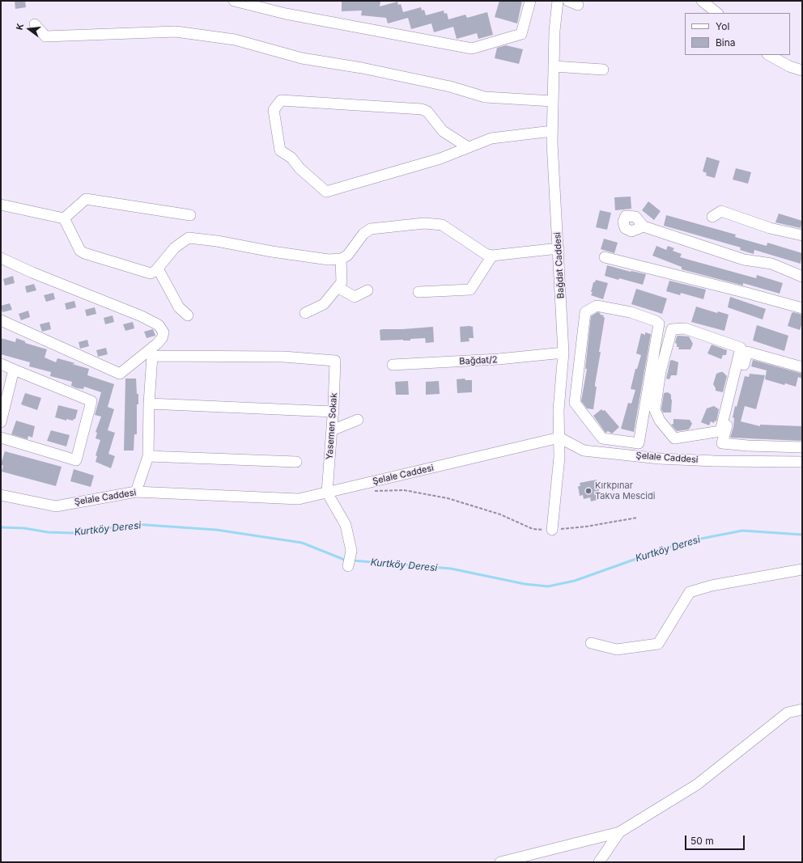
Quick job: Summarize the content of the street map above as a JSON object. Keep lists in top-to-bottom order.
{
  "streets": {
    "street": [
      "Bağdat Caddesi",
      "Bağdat/2",
      "Yasemen Sokak",
      "Şelale Caddesi"
    ]
  },
  "crossings": [
    ["Bağdat Caddesi", "Bağdat/2"],
    ["Bağdat Caddesi", "Şelale Caddesi"],
    ["Yasemen Sokak", "Şelale Caddesi"]
  ],
  "water": ["Kurtköy Deresi"],
  "places": ["Kırkpınar Takva Mescidi"],
  "legend": ["Yol", "Bina"],
  "scale_bar": "50 m",
  "north": "left"
}
